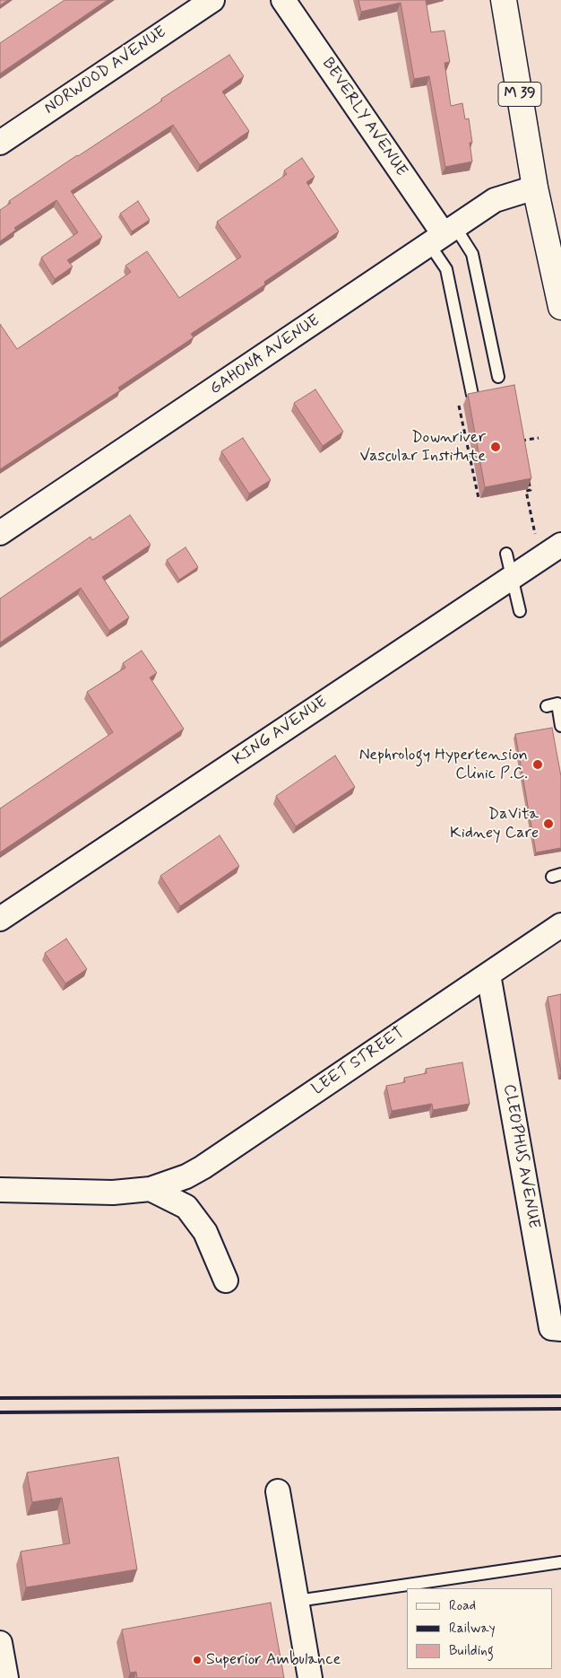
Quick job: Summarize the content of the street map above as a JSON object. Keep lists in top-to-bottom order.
{
  "streets": {
    "highway": ["M 39"],
    "street": [
      "NORWOOD AVENUE",
      "BEVERLY AVENUE",
      "GAHONA AVENUE",
      "KING AVENUE",
      "LEET STREET",
      "CLEOPHUS AVENUE"
    ]
  },
  "crossings": [
    ["M 39", "GAHONA AVENUE"],
    ["BEVERLY AVENUE", "GAHONA AVENUE"],
    ["LEET STREET", "CLEOPHUS AVENUE"]
  ],
  "places": [
    "Downriver Vascular Institute",
    "Nephrology Hypertension Clinic P.C.",
    "DaVita Kidney Care",
    "Superior Ambulance"
  ],
  "legend": ["Road", "Railway", "Building"]
}
